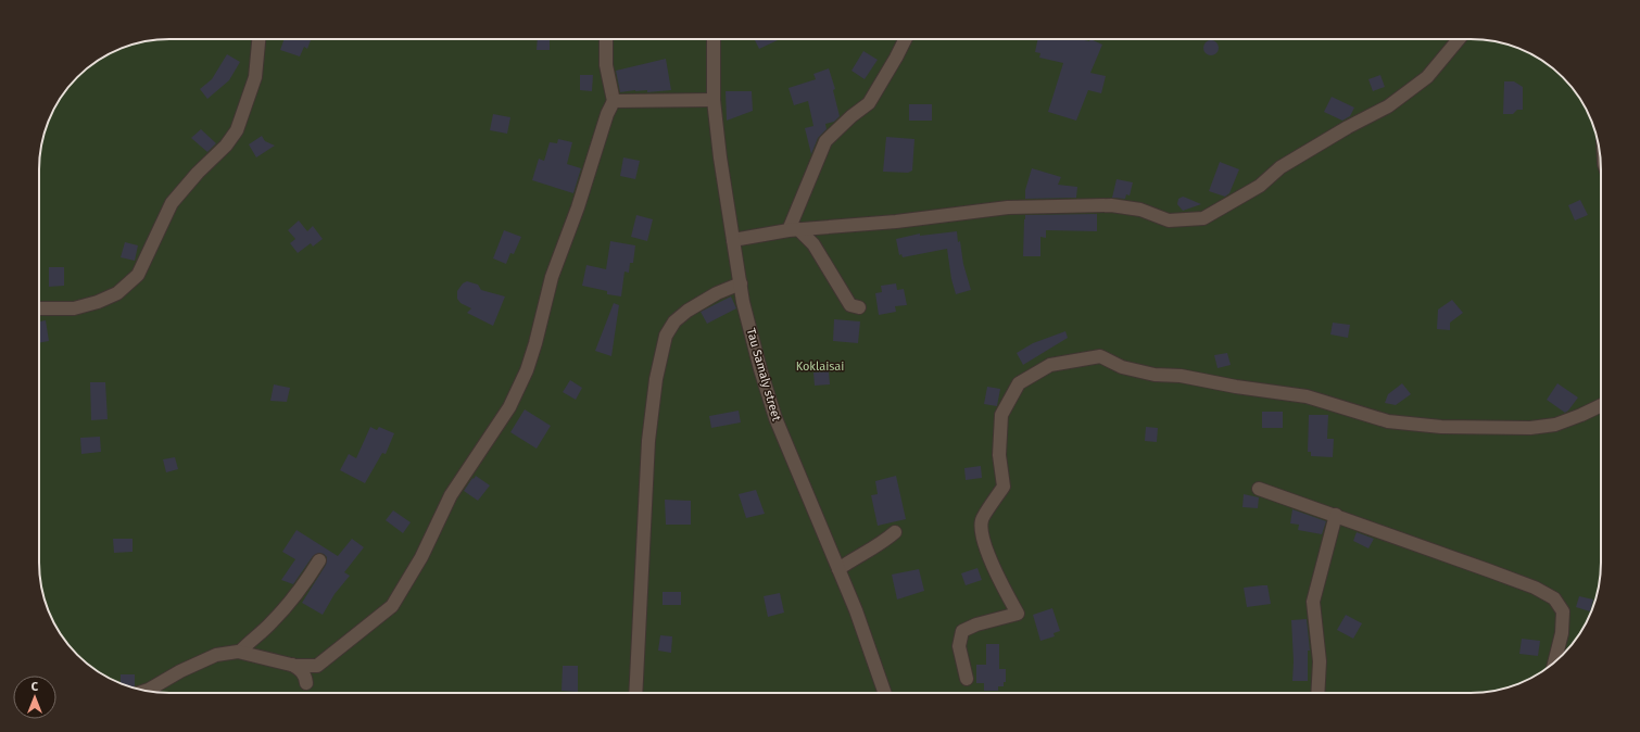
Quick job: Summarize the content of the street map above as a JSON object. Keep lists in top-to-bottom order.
{
  "streets": {
    "street": ["Tau Samaly street"]
  },
  "parks": ["Koklaisai"],
  "north": "top"
}
